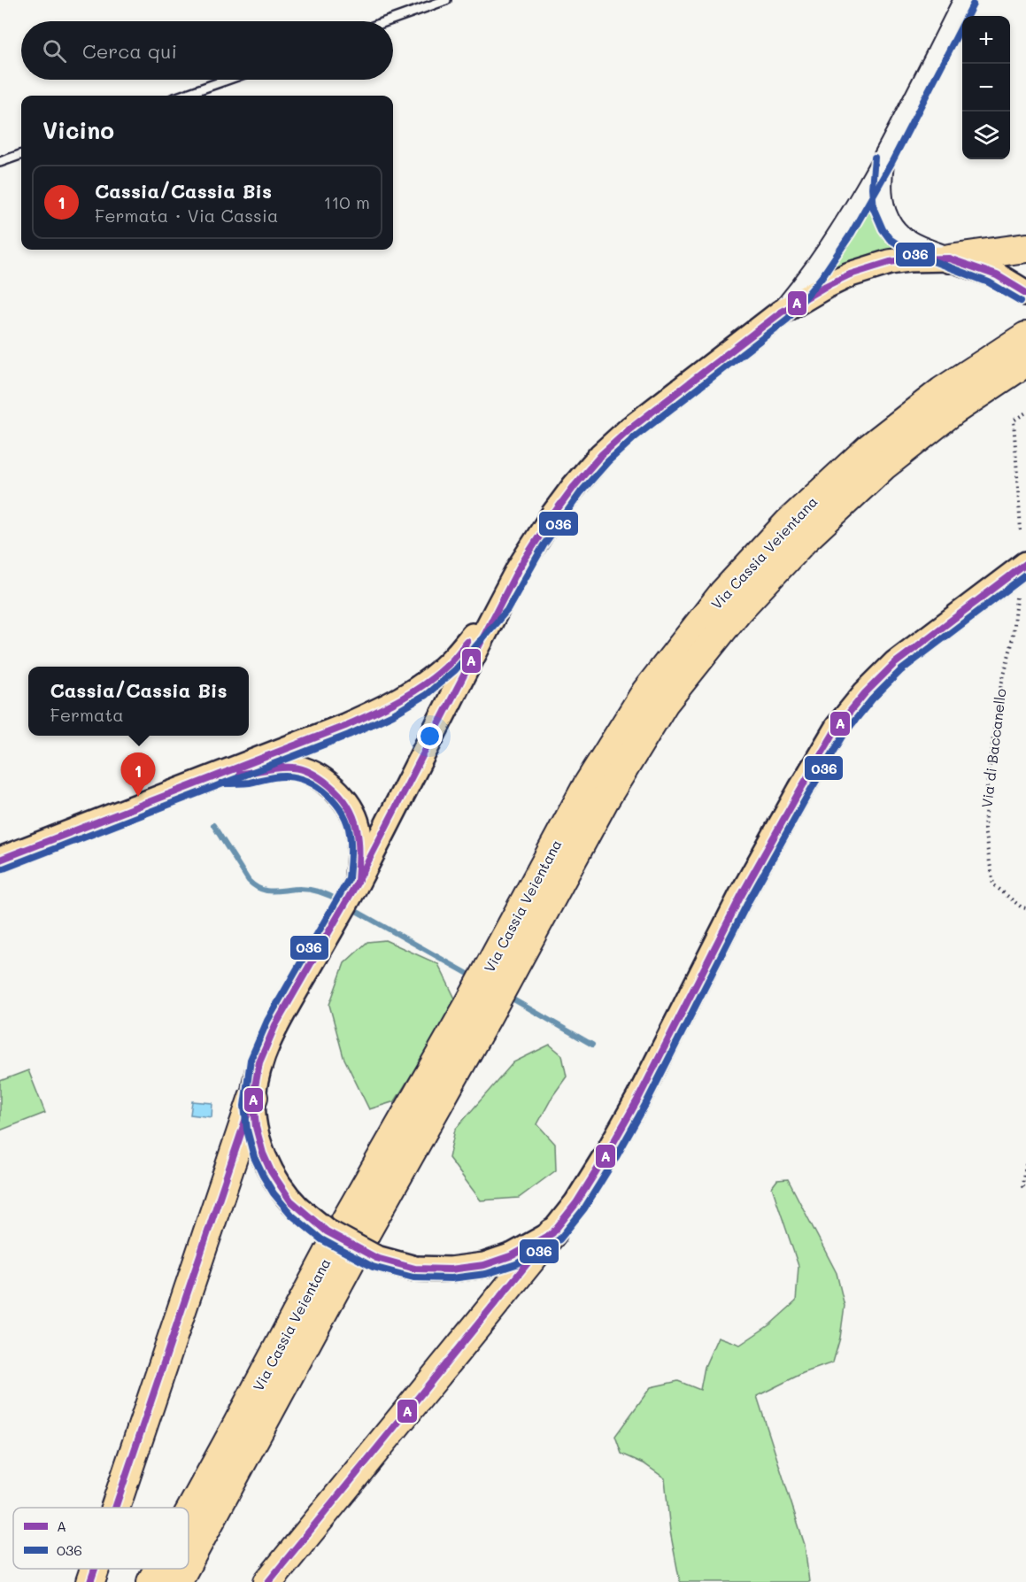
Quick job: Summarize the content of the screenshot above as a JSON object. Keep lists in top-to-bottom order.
{
  "streets": {
    "highway": ["Via Cassia Veientana"],
    "path": ["Via di Baccanello"]
  },
  "lines": ["transit line 036", "transit line A"],
  "legend": ["A", "036"],
  "page": {
    "map_buttons": ["+", "−"],
    "search": "Cerca qui",
    "heading": "Vicino",
    "list": [
      {
        "mark": "1",
        "name": "Cassia/Cassia Bis",
        "note": "Fermata · Via Cassia",
        "value": "110 m"
      }
    ],
    "popup": ["Cassia/Cassia Bis", "Fermata"],
    "pins": "1"
  }
}
